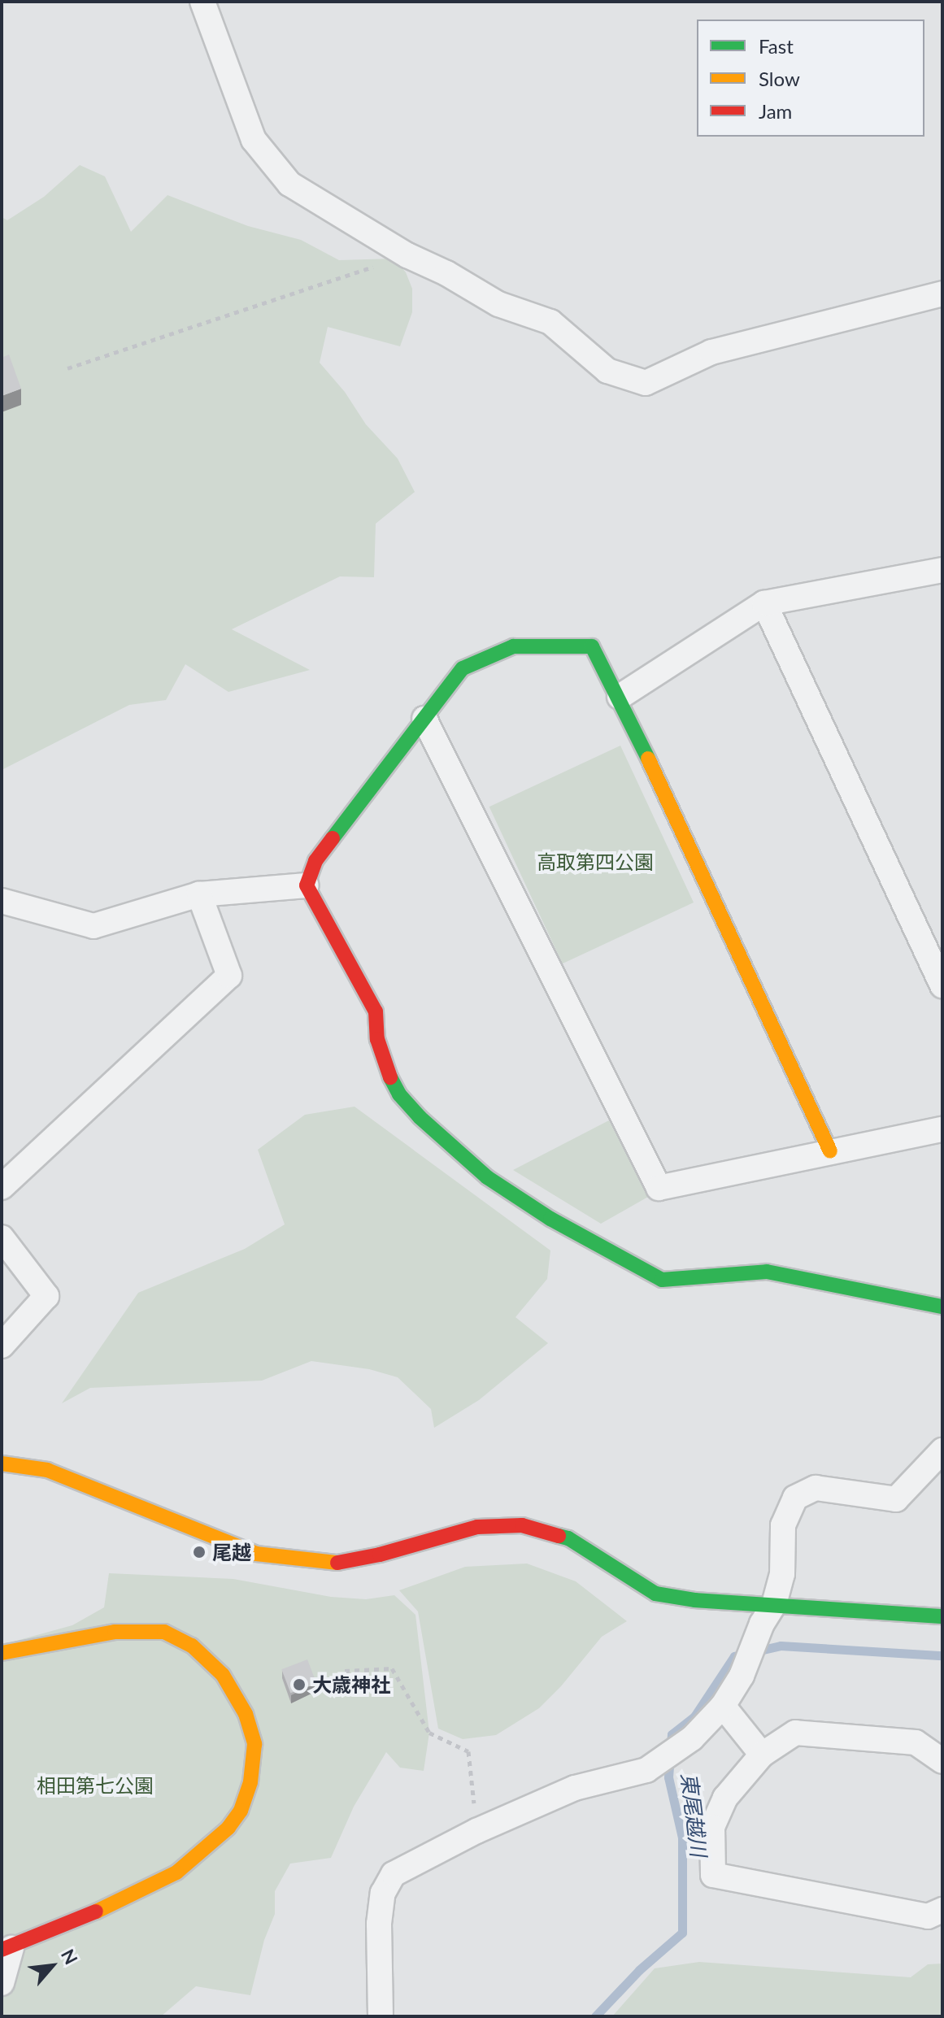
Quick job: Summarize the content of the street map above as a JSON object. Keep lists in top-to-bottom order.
{
  "water": ["東尾越川"],
  "parks": ["高取第四公園", "相田第七公園"],
  "places": ["尾越", "大歳神社"],
  "legend": ["Fast", "Slow", "Jam"],
  "north": "top right"
}
